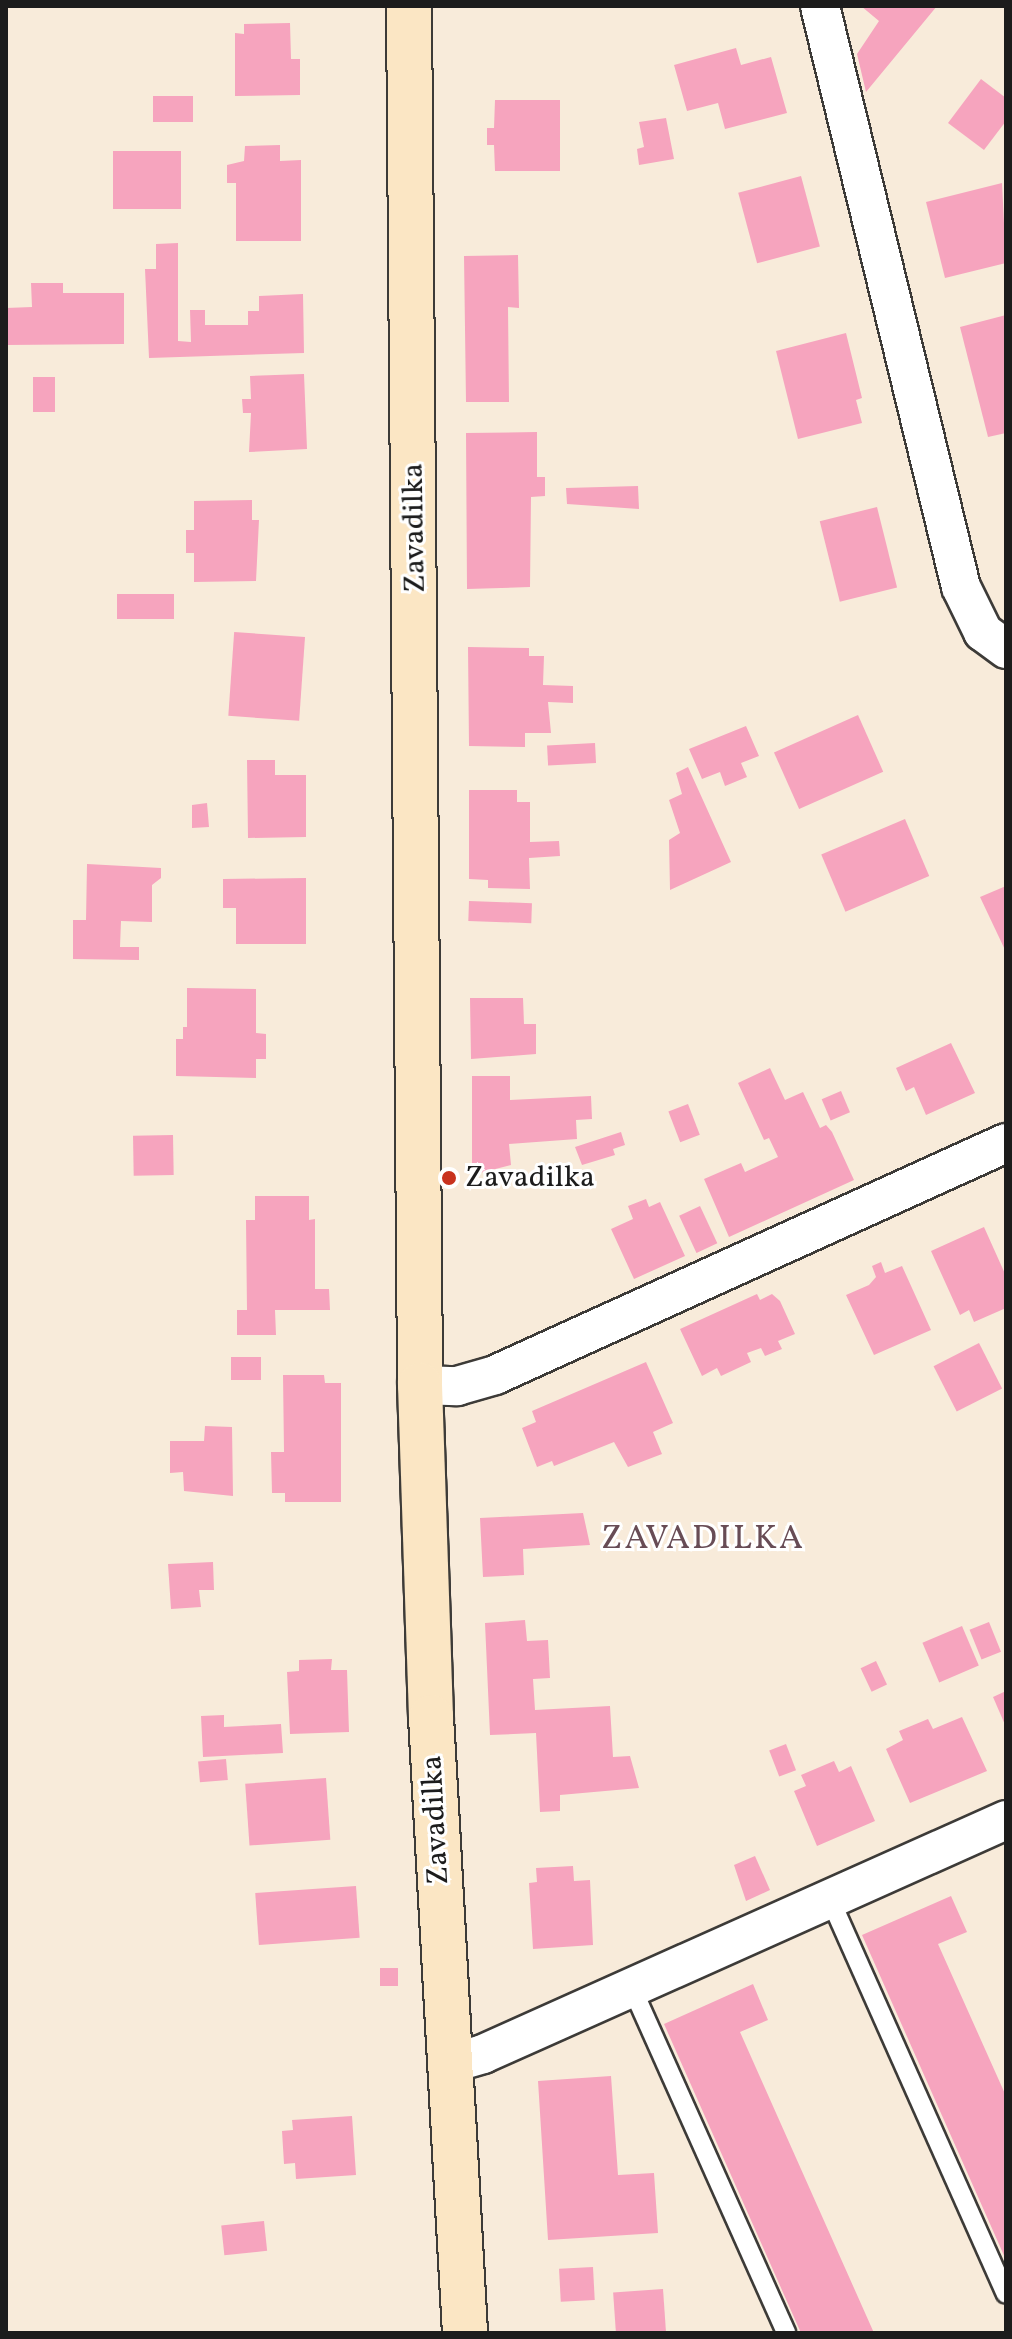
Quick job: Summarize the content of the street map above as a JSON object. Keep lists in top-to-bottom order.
{
  "streets": {
    "street": ["Zavadilka"]
  },
  "districts": ["ZAVADILKA"],
  "places": ["Zavadilka"]
}
